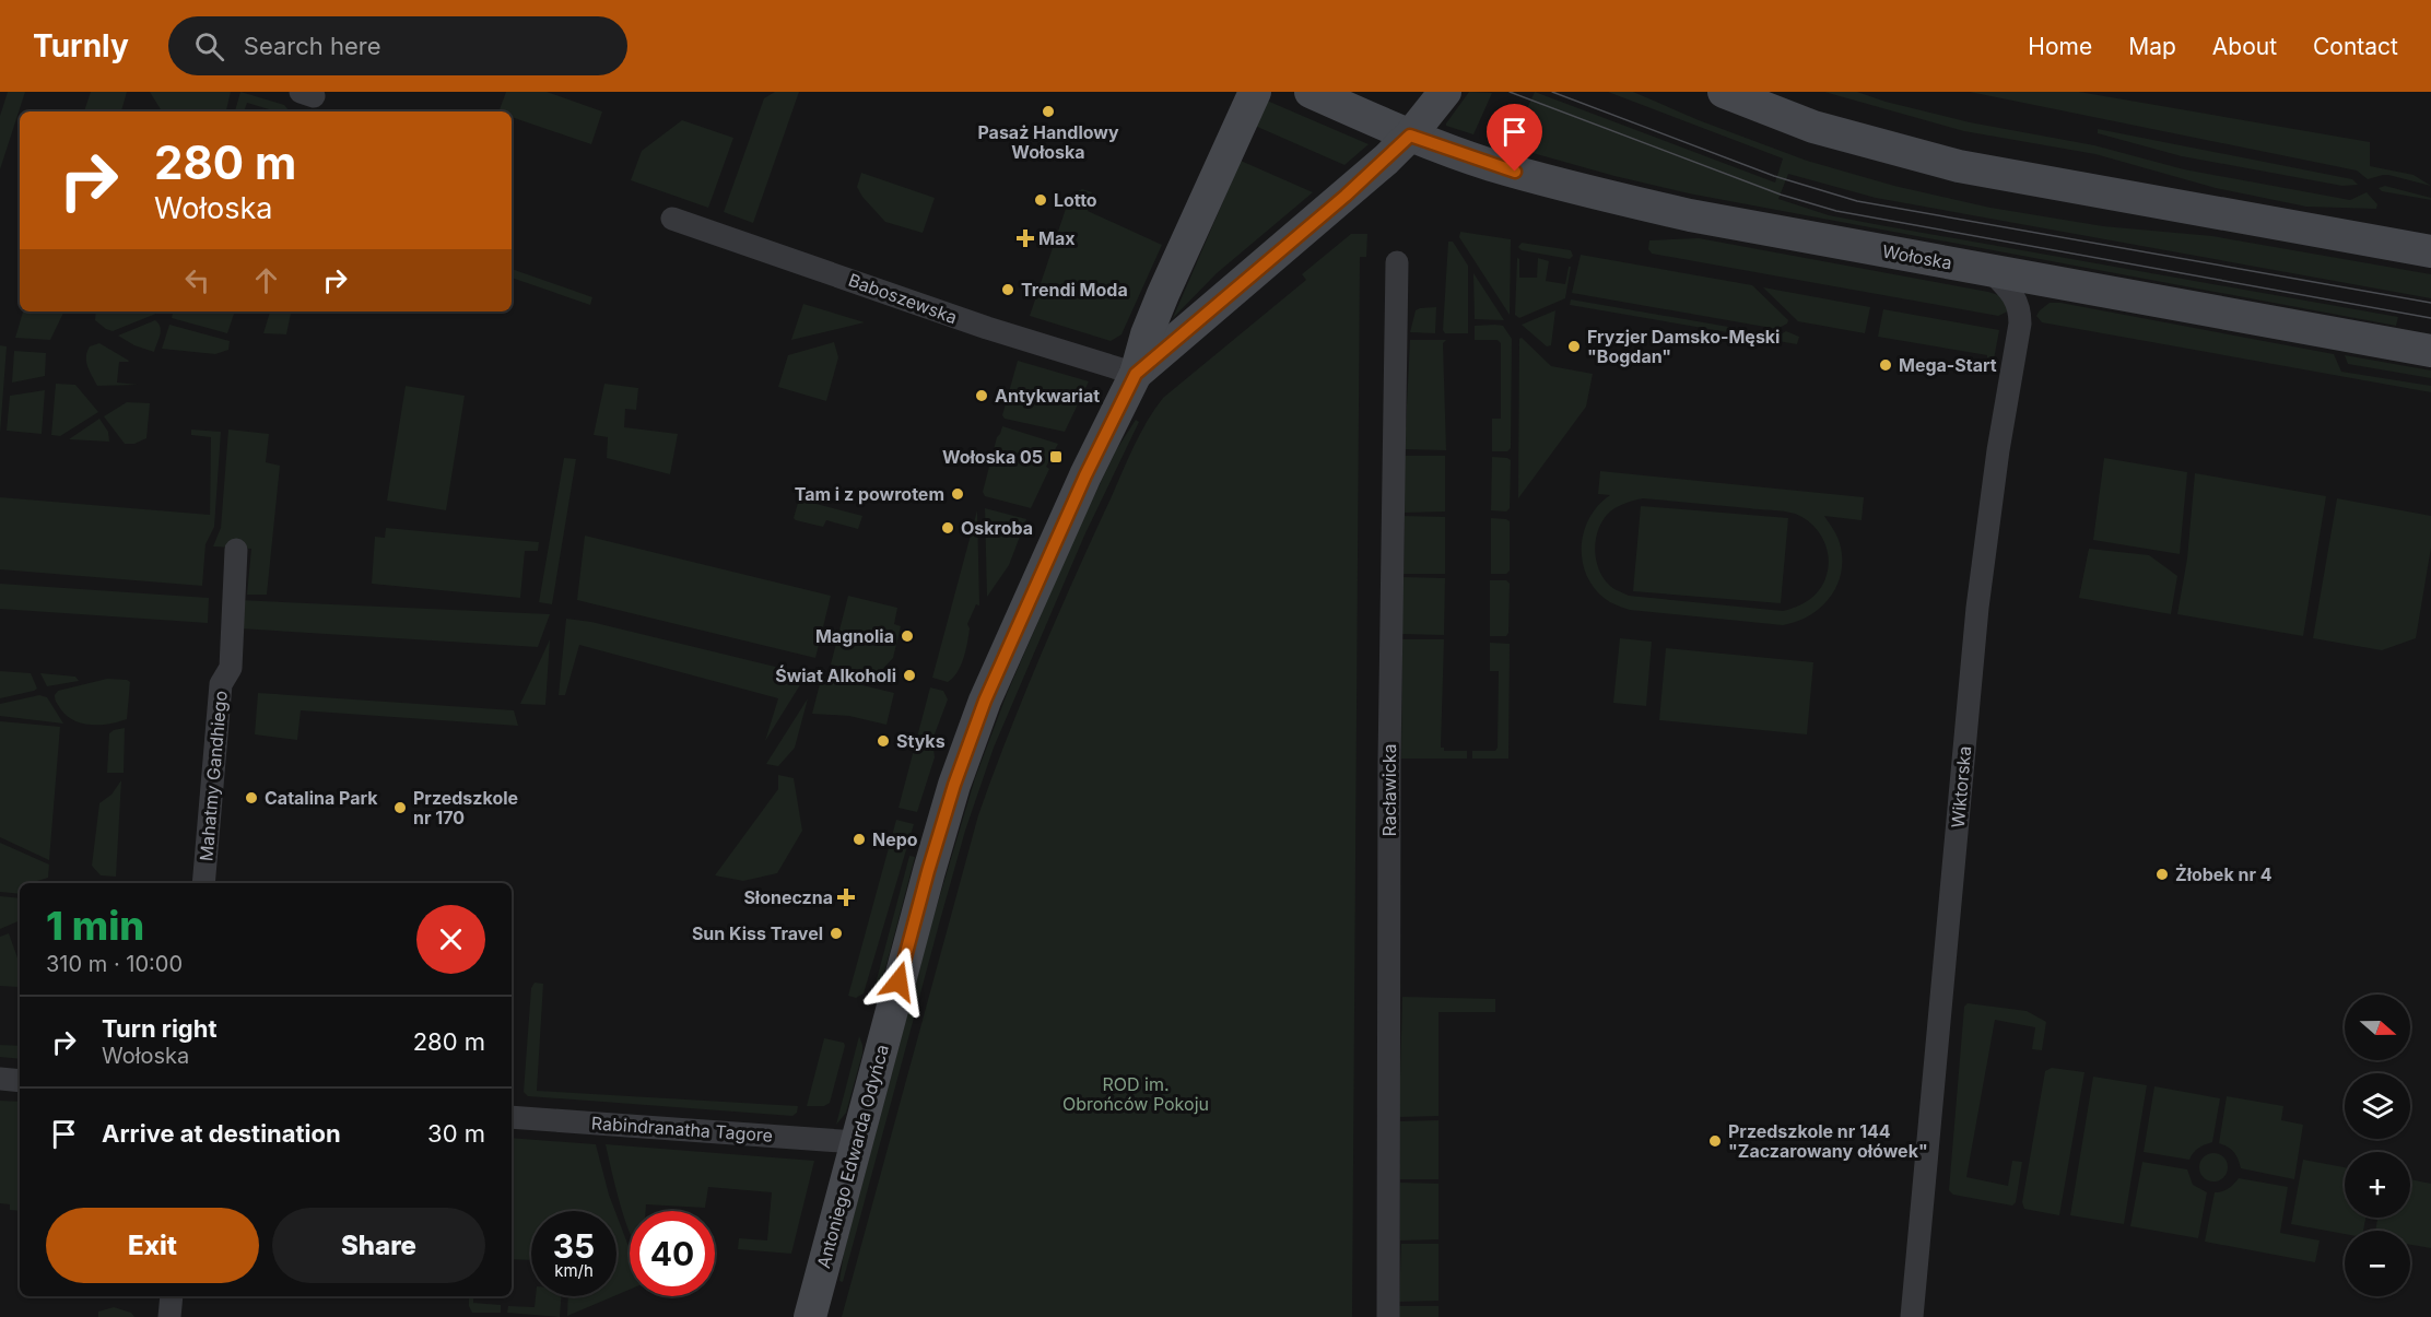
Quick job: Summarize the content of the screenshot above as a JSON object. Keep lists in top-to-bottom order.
{
  "streets": {
    "main road": ["Wołoska", "Antoniego Edwarda Odyńca"],
    "street": [
      "Baboszewska",
      "Mahatmy Gandhiego",
      "Wiktorska",
      "Racławicka",
      "Rabindranatha Tagore"
    ]
  },
  "crossings": [
    ["Wołoska", "Wiktorska"],
    ["Wołoska", "Antoniego Edwarda Odyńca"],
    ["Baboszewska", "Antoniego Edwarda Odyńca"],
    ["Rabindranatha Tagore", "Antoniego Edwarda Odyńca"]
  ],
  "parks": ["ROD im. Obrońców Pokoju"],
  "places": {
    "other": [
      "Pasaż Handlowy Wołoska",
      "Lotto",
      "Trendi Moda",
      "Fryzjer Damsko-Męski \"Bogdan\"",
      "Mega-Start",
      "Antykwariat",
      "Tam i z powrotem",
      "Oskroba",
      "Magnolia",
      "Świat Alkoholi",
      "Styks",
      "Catalina Park",
      "Przedszkole nr 170",
      "Nepo",
      "Żłobek nr 4",
      "Sun Kiss Travel",
      "Przedszkole nr 144 \"Zaczarowany ołówek\""
    ],
    "health": ["Max", "Słoneczna"],
    "transit": ["Wołoska 05"]
  },
  "north": "right",
  "page": {
    "header": "Turnly",
    "search": "Search here",
    "nav": [
      "Home",
      "Map",
      "About",
      "Contact"
    ],
    "turn": ["280 m", "Wołoska"],
    "heading": ["1 min", "310 m · 10:00"],
    "map_buttons": ["+", "−"],
    "list": [
      {
        "name": "Turn right",
        "note": "Wołoska",
        "value": "280 m"
      },
      {
        "name": "Arrive at destination",
        "value": "30 m"
      }
    ],
    "buttons": ["Exit", "Share"],
    "speed": "35 km/h",
    "limit": "40"
  }
}
